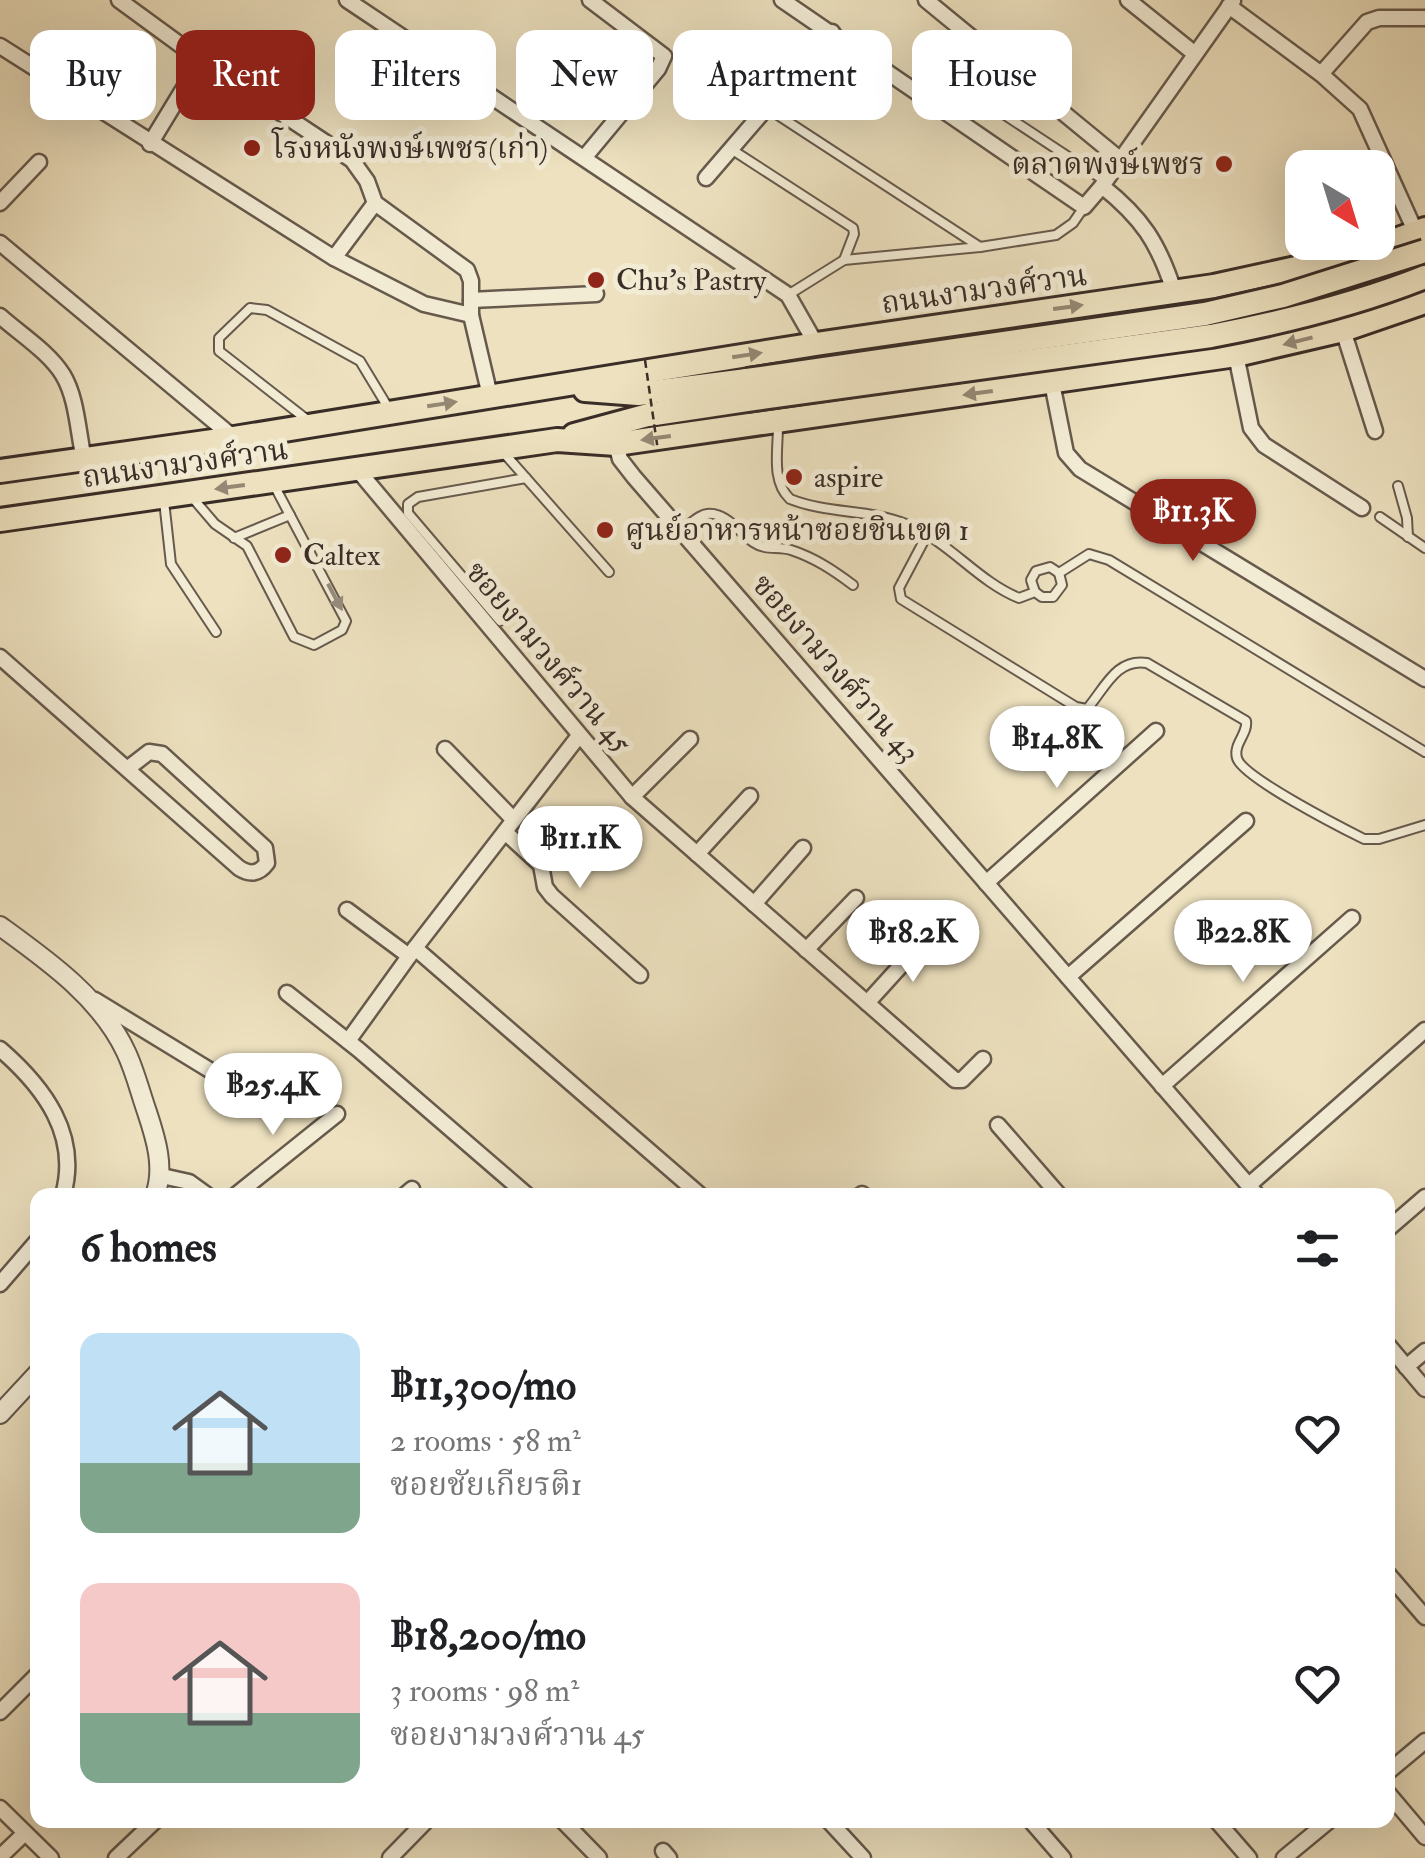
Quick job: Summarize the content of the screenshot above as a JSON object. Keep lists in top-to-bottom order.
{
  "streets": {
    "main road": ["ถนนงามวงศ์วาน"],
    "street": ["ซอยงามวงศ์วาน 45", "ซอยงามวงศ์วาน 43"]
  },
  "crossings": [
    ["ถนนงามวงศ์วาน", "ซอยงามวงศ์วาน 45"],
    ["ถนนงามวงศ์วาน", "ซอยงามวงศ์วาน 43"]
  ],
  "places": [
    "โรงหนังพงษ์เพชร(เก่า)",
    "ตลาดพงษ์เพชร",
    "Chu's Pastry",
    "aspire",
    "ศูนย์อาหารหน้าซอยชินเขต 1",
    "Caltex"
  ],
  "north": "bottom right",
  "page": {
    "chip": [
      "Buy",
      "Rent",
      "Filters",
      "New",
      "Apartment",
      "House"
    ],
    "price": [
      "฿11.3K",
      "฿14.8K",
      "฿11.1K",
      "฿18.2K",
      "฿22.8K",
      "฿25.4K"
    ],
    "heading": "6 homes",
    "list": [
      {
        "name": "฿11,300/mo",
        "note": "2 rooms · 58 m² · ซอยชัยเกียรติ1"
      },
      {
        "name": "฿18,200/mo",
        "note": "3 rooms · 98 m² · ซอยงามวงศ์วาน 45"
      }
    ]
  }
}
